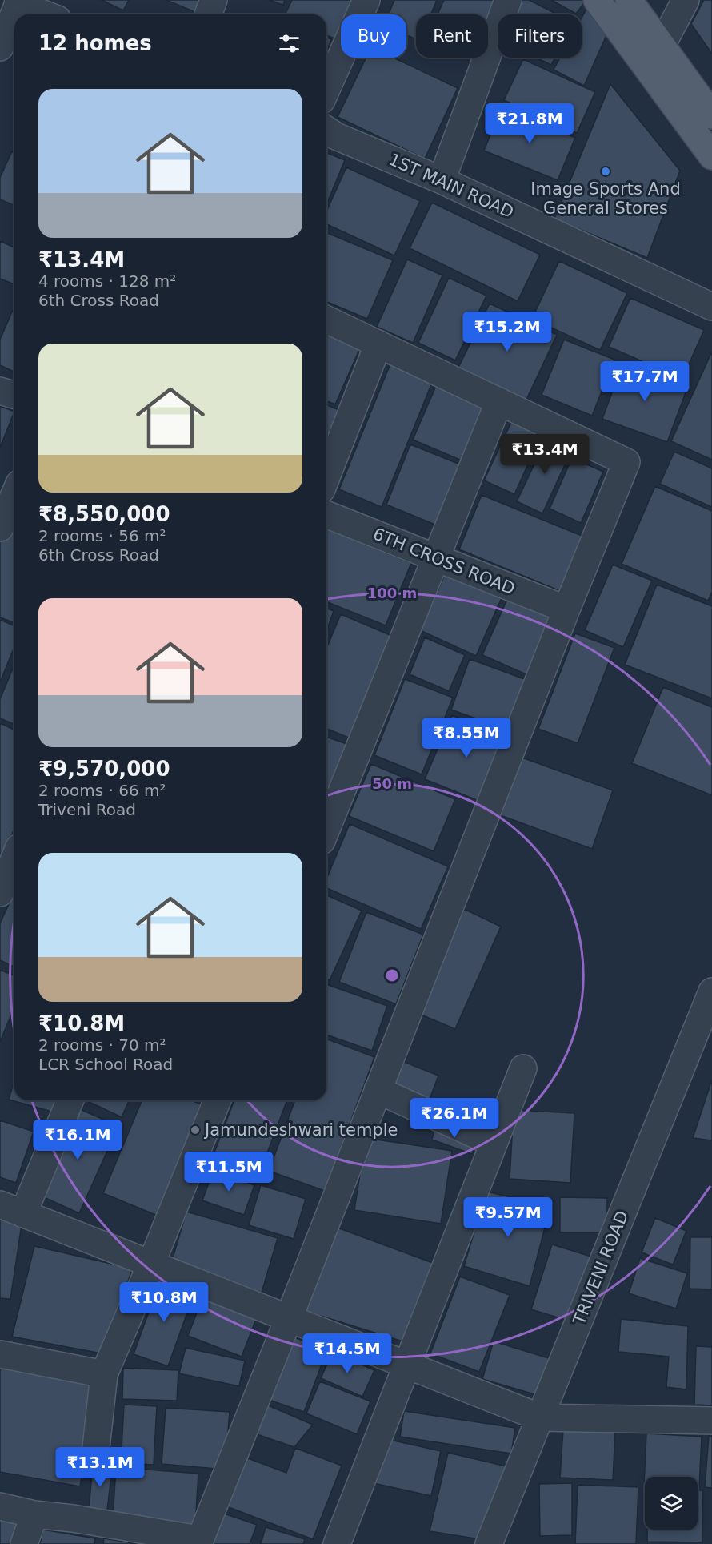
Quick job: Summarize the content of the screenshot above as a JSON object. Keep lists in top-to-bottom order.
{
  "streets": {
    "street": ["1ST MAIN ROAD", "6TH CROSS ROAD", "TRIVENI ROAD"]
  },
  "places": ["Image Sports And General Stores", "Jamundeshwari temple"],
  "page": {
    "chip": ["Buy", "Rent", "Filters"],
    "heading": "12 homes",
    "list": [
      {
        "name": "₹13.4M",
        "note": "4 rooms · 128 m² · 6th Cross Road"
      },
      {
        "name": "₹8,550,000",
        "note": "2 rooms · 56 m² · 6th Cross Road"
      },
      {
        "name": "₹9,570,000",
        "note": "2 rooms · 66 m² · Triveni Road"
      },
      {
        "name": "₹10.8M",
        "note": "2 rooms · 70 m² · LCR School Road"
      }
    ],
    "price": [
      "₹21.8M",
      "₹15.2M",
      "₹17.7M",
      "₹13.4M",
      "₹8.55M",
      "₹26.1M",
      "₹16.1M",
      "₹11.5M",
      "₹9.57M",
      "₹10.8M",
      "₹14.5M",
      "₹13.1M"
    ]
  },
  "rings": ["100 m", "50 m"]
}
